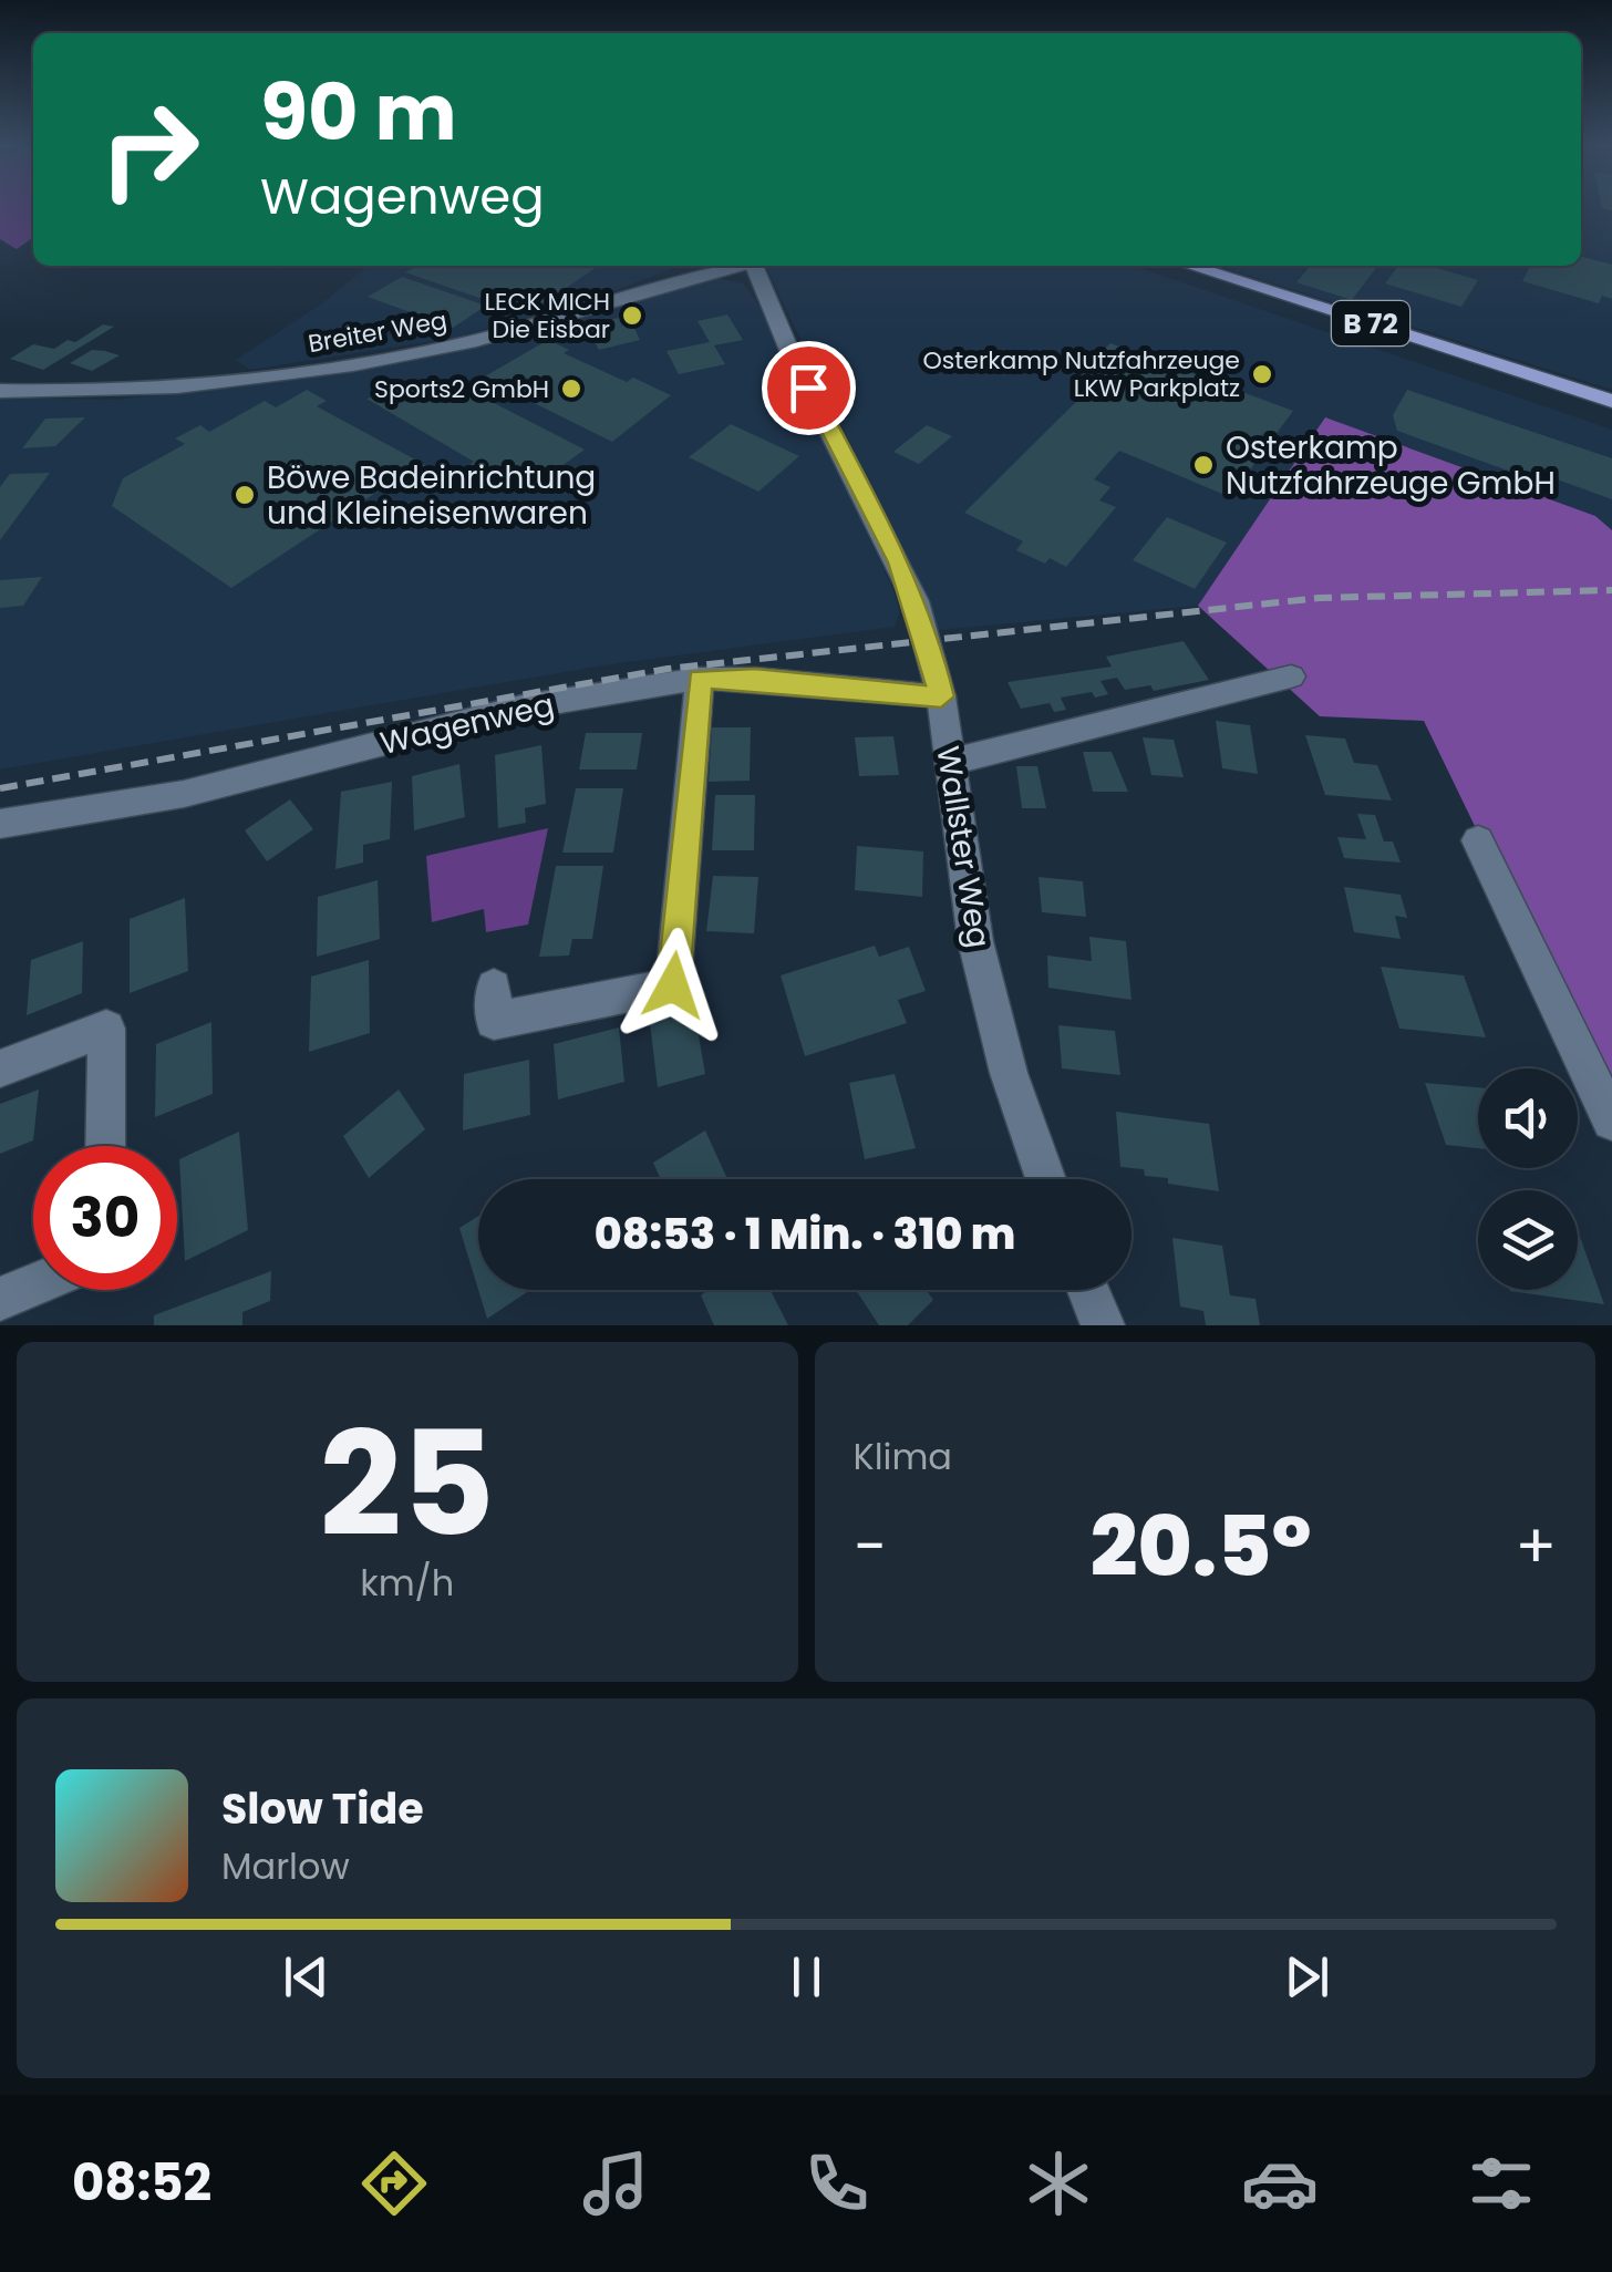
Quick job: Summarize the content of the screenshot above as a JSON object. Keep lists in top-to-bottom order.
{
  "streets": {
    "main road": ["B 72"],
    "street": ["Breiter Weg", "Wagenweg", "Wallster Weg"]
  },
  "crossings": [
    ["Wagenweg", "Wallster Weg"]
  ],
  "places": [
    "LECK MICH Die Eisbar",
    "Osterkamp Nutzfahrzeuge LKW Parkplatz",
    "Sports2 GmbH",
    "Osterkamp Nutzfahrzeuge GmbH",
    "Böwe Badeinrichtung und Kleineisenwaren"
  ],
  "page": {
    "turn": ["90 m", "Wagenweg"],
    "limit": "30",
    "trip": "08:53 · 1 Min. · 310 m",
    "tile": [
      ["25", "km/h"],
      "Klima"
    ],
    "heat": ["−", "20.5°", "+"],
    "song": ["Slow Tide", "Marlow"],
    "tabs": "08:52"
  }
}
